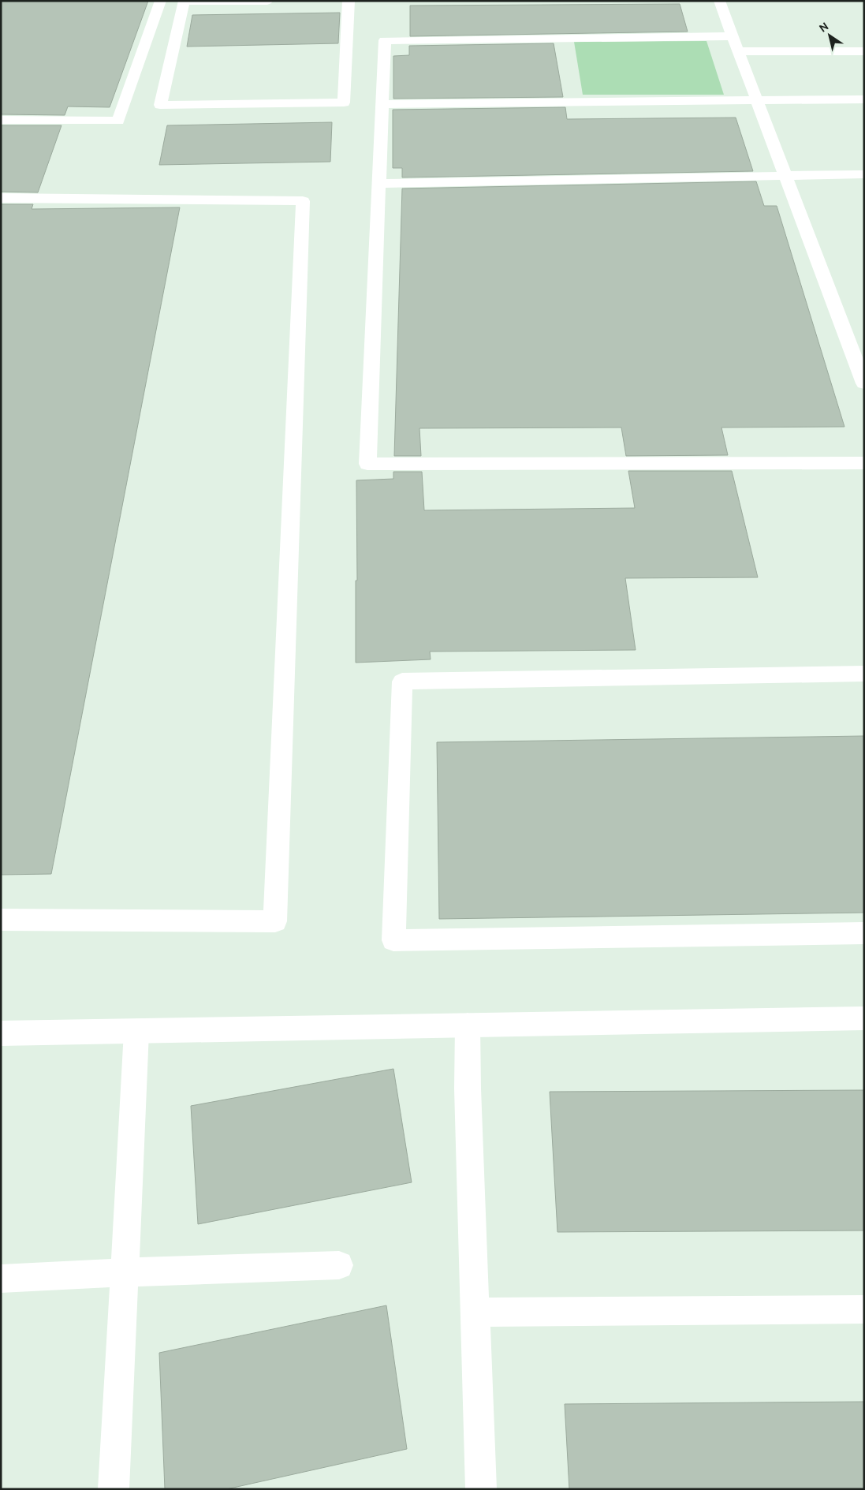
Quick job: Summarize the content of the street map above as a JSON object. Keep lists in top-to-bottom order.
{
  "north": "top left"
}
